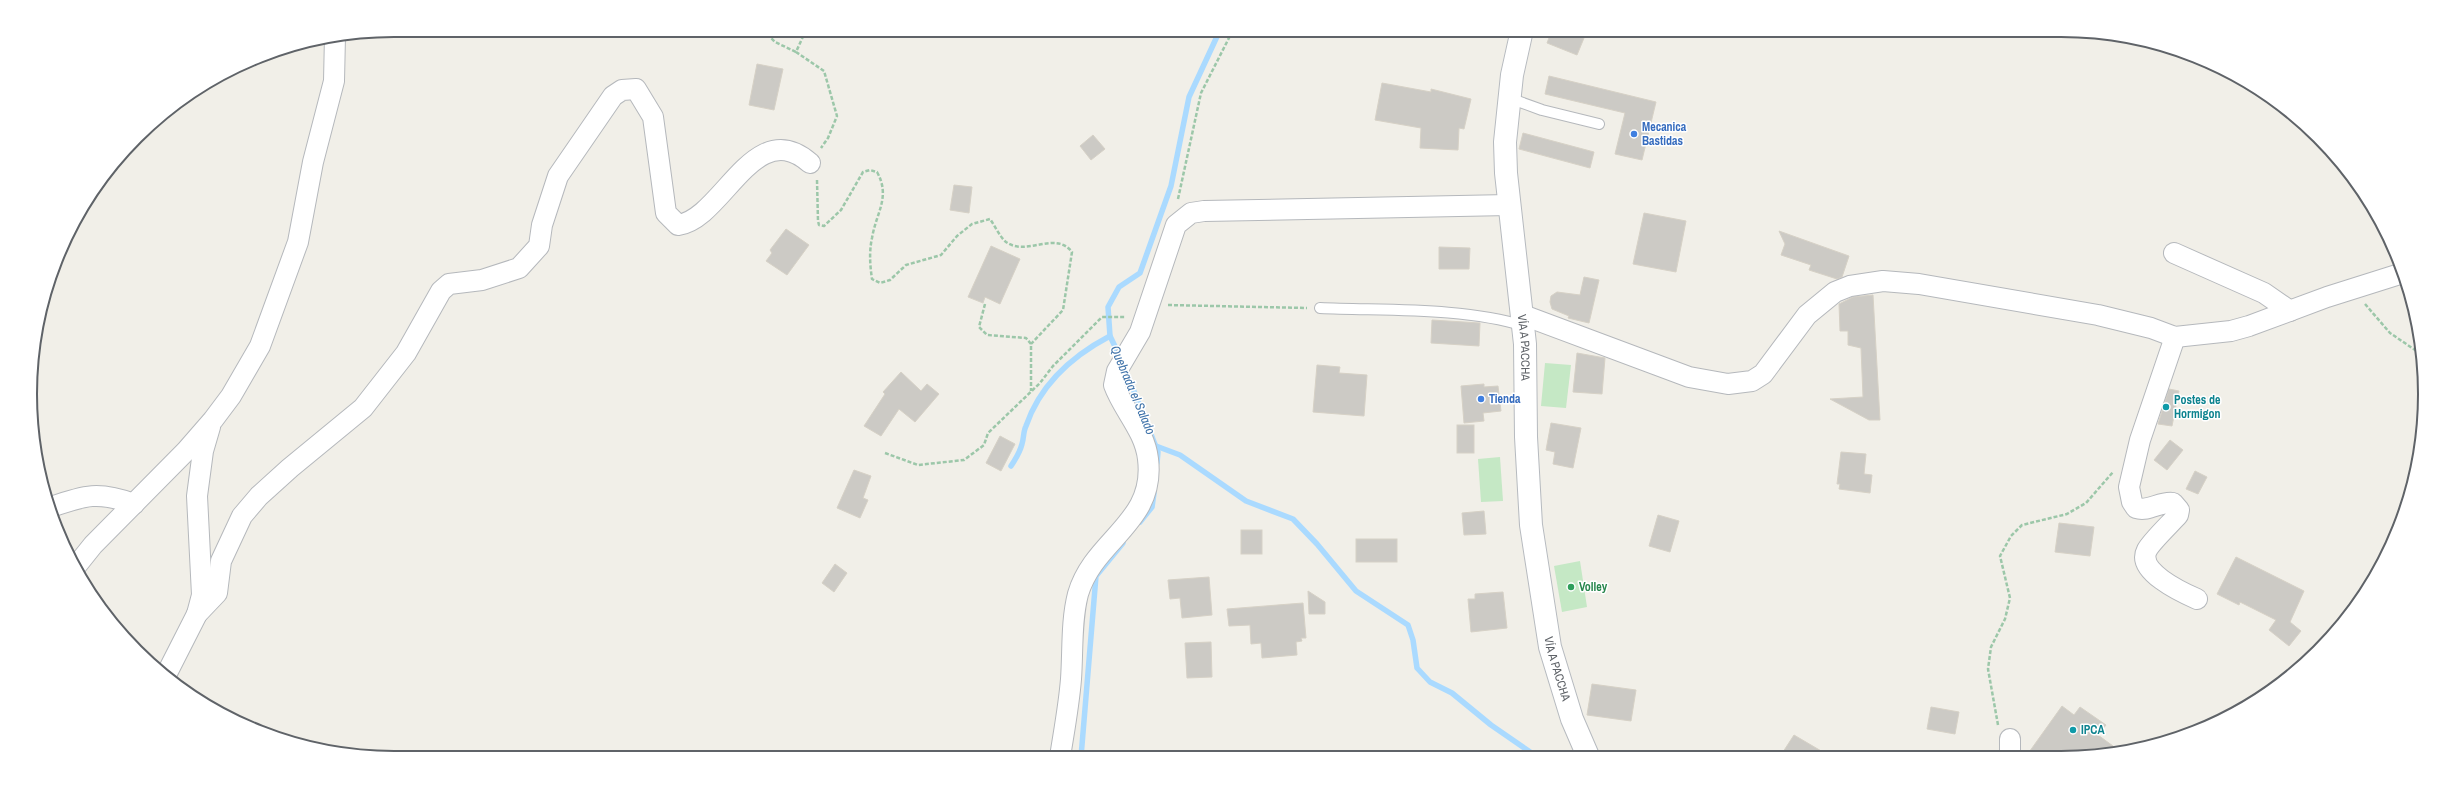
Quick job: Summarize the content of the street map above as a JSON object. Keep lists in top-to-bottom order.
{
  "streets": {
    "main road": ["VÍA A PACCHA"]
  },
  "water": ["Quebrada el Salado"],
  "places": [
    "Mecanica Bastidas",
    "Tienda",
    "Postes de Hormigon",
    "Volley",
    "IPCA"
  ]
}
